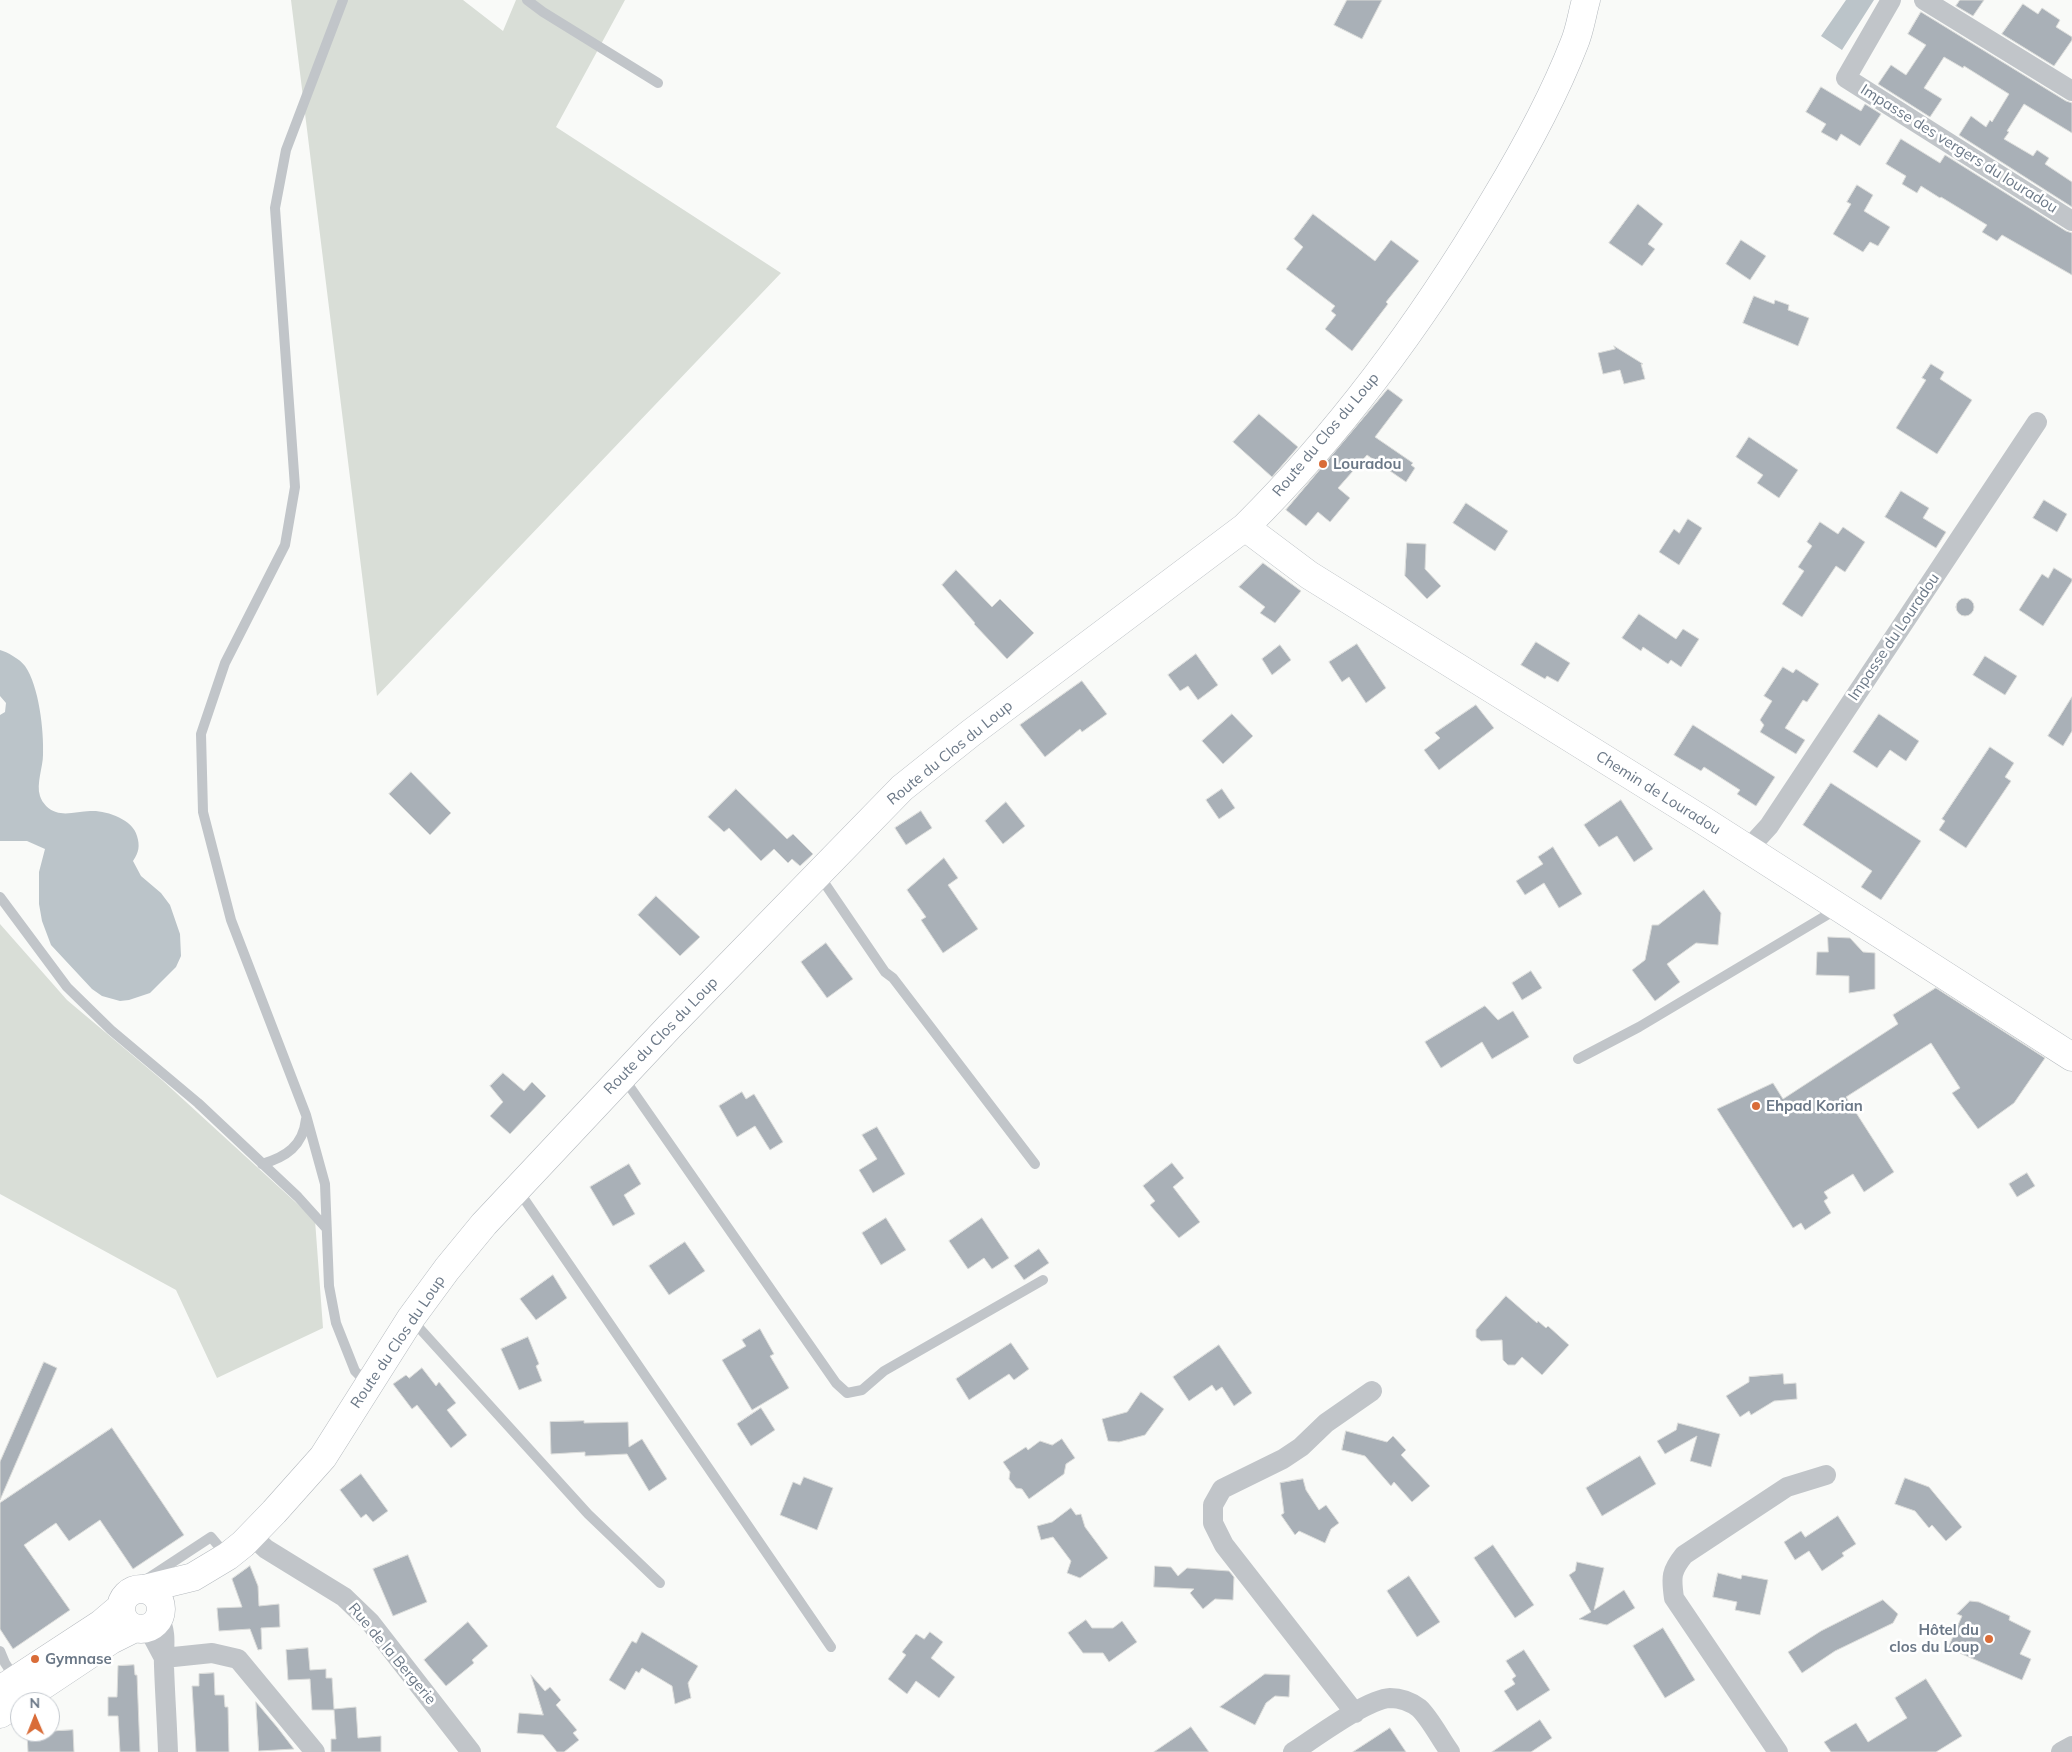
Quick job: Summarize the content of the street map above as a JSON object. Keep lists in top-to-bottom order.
{
  "streets": {
    "street": [
      "Impasse des vergers du louradou",
      "Route du Clos du Loup",
      "Impasse du Louradou",
      "Chemin de Louradou",
      "Rue de la Bergerie"
    ]
  },
  "crossings": [
    ["Route du Clos du Loup", "Chemin de Louradou"],
    ["Route du Clos du Loup", "Rue de la Bergerie"],
    ["Impasse du Louradou", "Chemin de Louradou"]
  ],
  "places": [
    "Louradou",
    "Ehpad Korian",
    "Hôtel du clos du Loup",
    "Gymnase"
  ],
  "north": "top"
}
